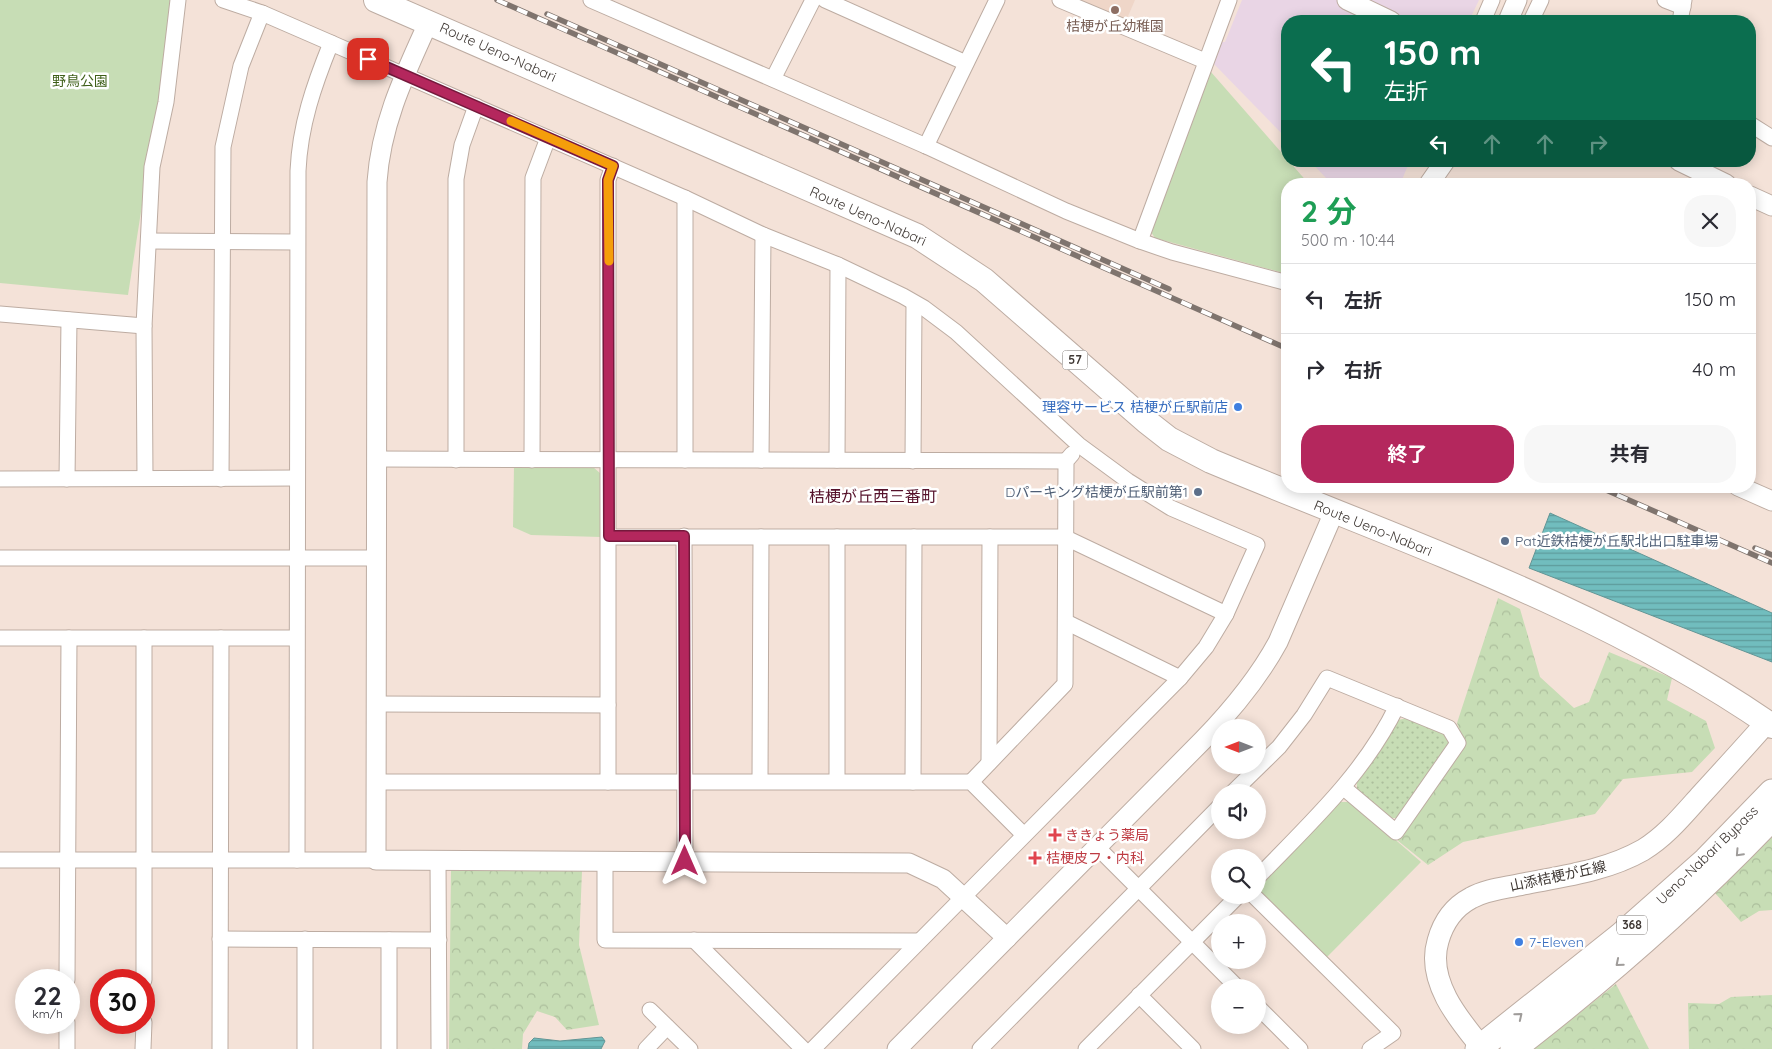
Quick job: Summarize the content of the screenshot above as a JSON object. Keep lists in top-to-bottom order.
{
  "streets": {
    "highway": ["Ueno-Nabari Bypass", "368"],
    "main road": ["Route Ueno-Nabari", "57", "山添桔梗が丘線"]
  },
  "crossings": [
    ["Route Ueno-Nabari", "山添桔梗が丘線"],
    ["Ueno-Nabari Bypass", "山添桔梗が丘線"]
  ],
  "districts": ["桔梗が丘西三番町"],
  "parks": ["野鳥公園"],
  "places": {
    "other": [
      "桔梗が丘幼稚園",
      "理容サービス 桔梗が丘駅前店",
      "Dパーキング桔梗が丘駅前第1",
      "Pat近鉄桔梗が丘駅北出口駐車場",
      "7-Eleven"
    ],
    "health": ["ききょう薬局", "桔梗皮フ・内科"]
  },
  "north": "left",
  "page": {
    "turn": ["150 m", "左折"],
    "heading": ["2 分", "500 m · 10:44"],
    "list": [
      {
        "name": "左折",
        "value": "150 m"
      },
      {
        "name": "右折",
        "value": "40 m"
      }
    ],
    "buttons": ["終了", "共有"],
    "map_buttons": ["+", "−"],
    "speed": "22 km/h",
    "limit": "30"
  }
}
